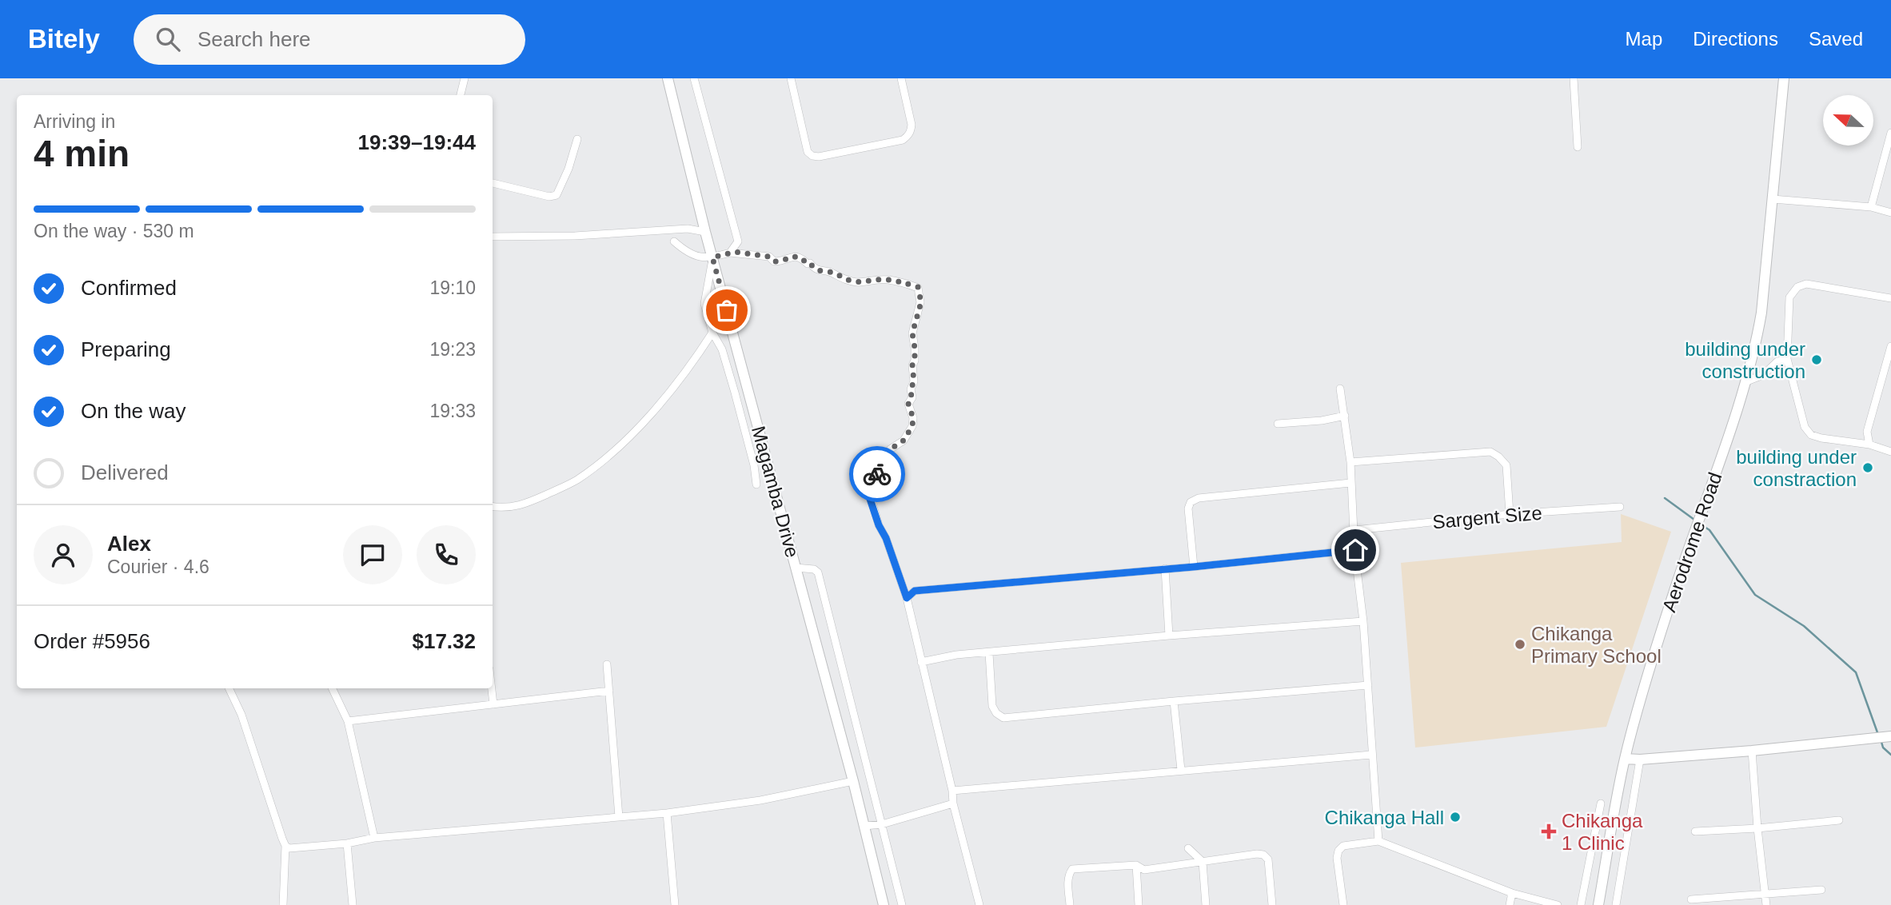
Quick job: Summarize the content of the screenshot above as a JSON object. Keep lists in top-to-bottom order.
{
  "streets": {
    "street": ["Magamba Drive", "Sargent Size", "Aerodrome Road"]
  },
  "places": {
    "other": [
      "building under construction",
      "building under constraction",
      "Chikanga Primary School",
      "Chikanga Hall"
    ],
    "health": ["Chikanga 1 Clinic"]
  },
  "north": "left",
  "page": {
    "header": "Bitely",
    "search": "Search here",
    "nav": ["Map", "Directions", "Saved"],
    "heading": ["4 min", "Arriving in", "19:39–19:44"],
    "panel": [
      "Alex",
      "Courier · 4.6",
      "Order #5956",
      "$17.32"
    ],
    "bar": "On the way · 530 m",
    "list": [
      ["Confirmed", "19:10"],
      ["Preparing", "19:23"],
      ["On the way", "19:33"],
      "Delivered"
    ]
  }
}
